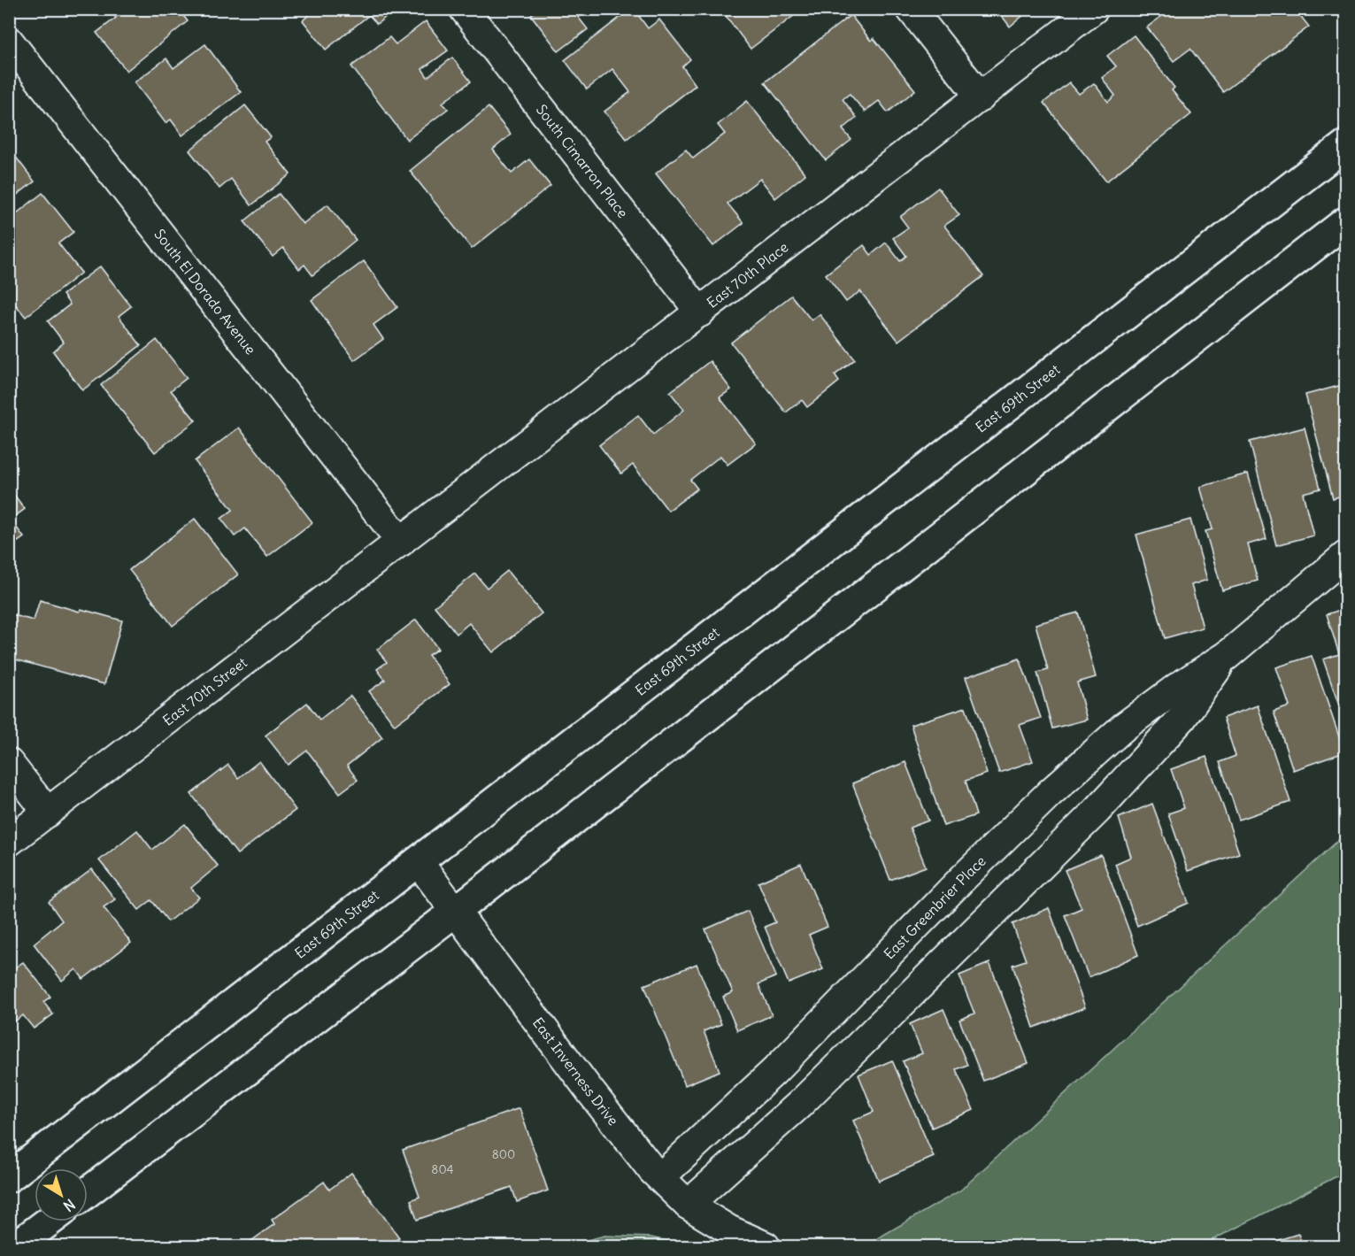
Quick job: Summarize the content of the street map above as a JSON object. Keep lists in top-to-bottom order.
{
  "streets": {
    "main road": ["East 69th Street"],
    "street": [
      "South Cimarron Place",
      "East 70th Place",
      "South El Dorado Avenue",
      "East 70th Street",
      "East Greenbrier Place",
      "East Inverness Drive"
    ]
  },
  "crossings": [
    ["South Cimarron Place", "East 70th Place"],
    ["East 70th Place", "South El Dorado Avenue"],
    ["East 70th Place", "East 70th Street"],
    ["South El Dorado Avenue", "East 70th Street"],
    ["East 69th Street", "East Inverness Drive"],
    ["East Greenbrier Place", "East Inverness Drive"]
  ],
  "house_numbers": ["800", "804"],
  "north": "bottom right"
}
